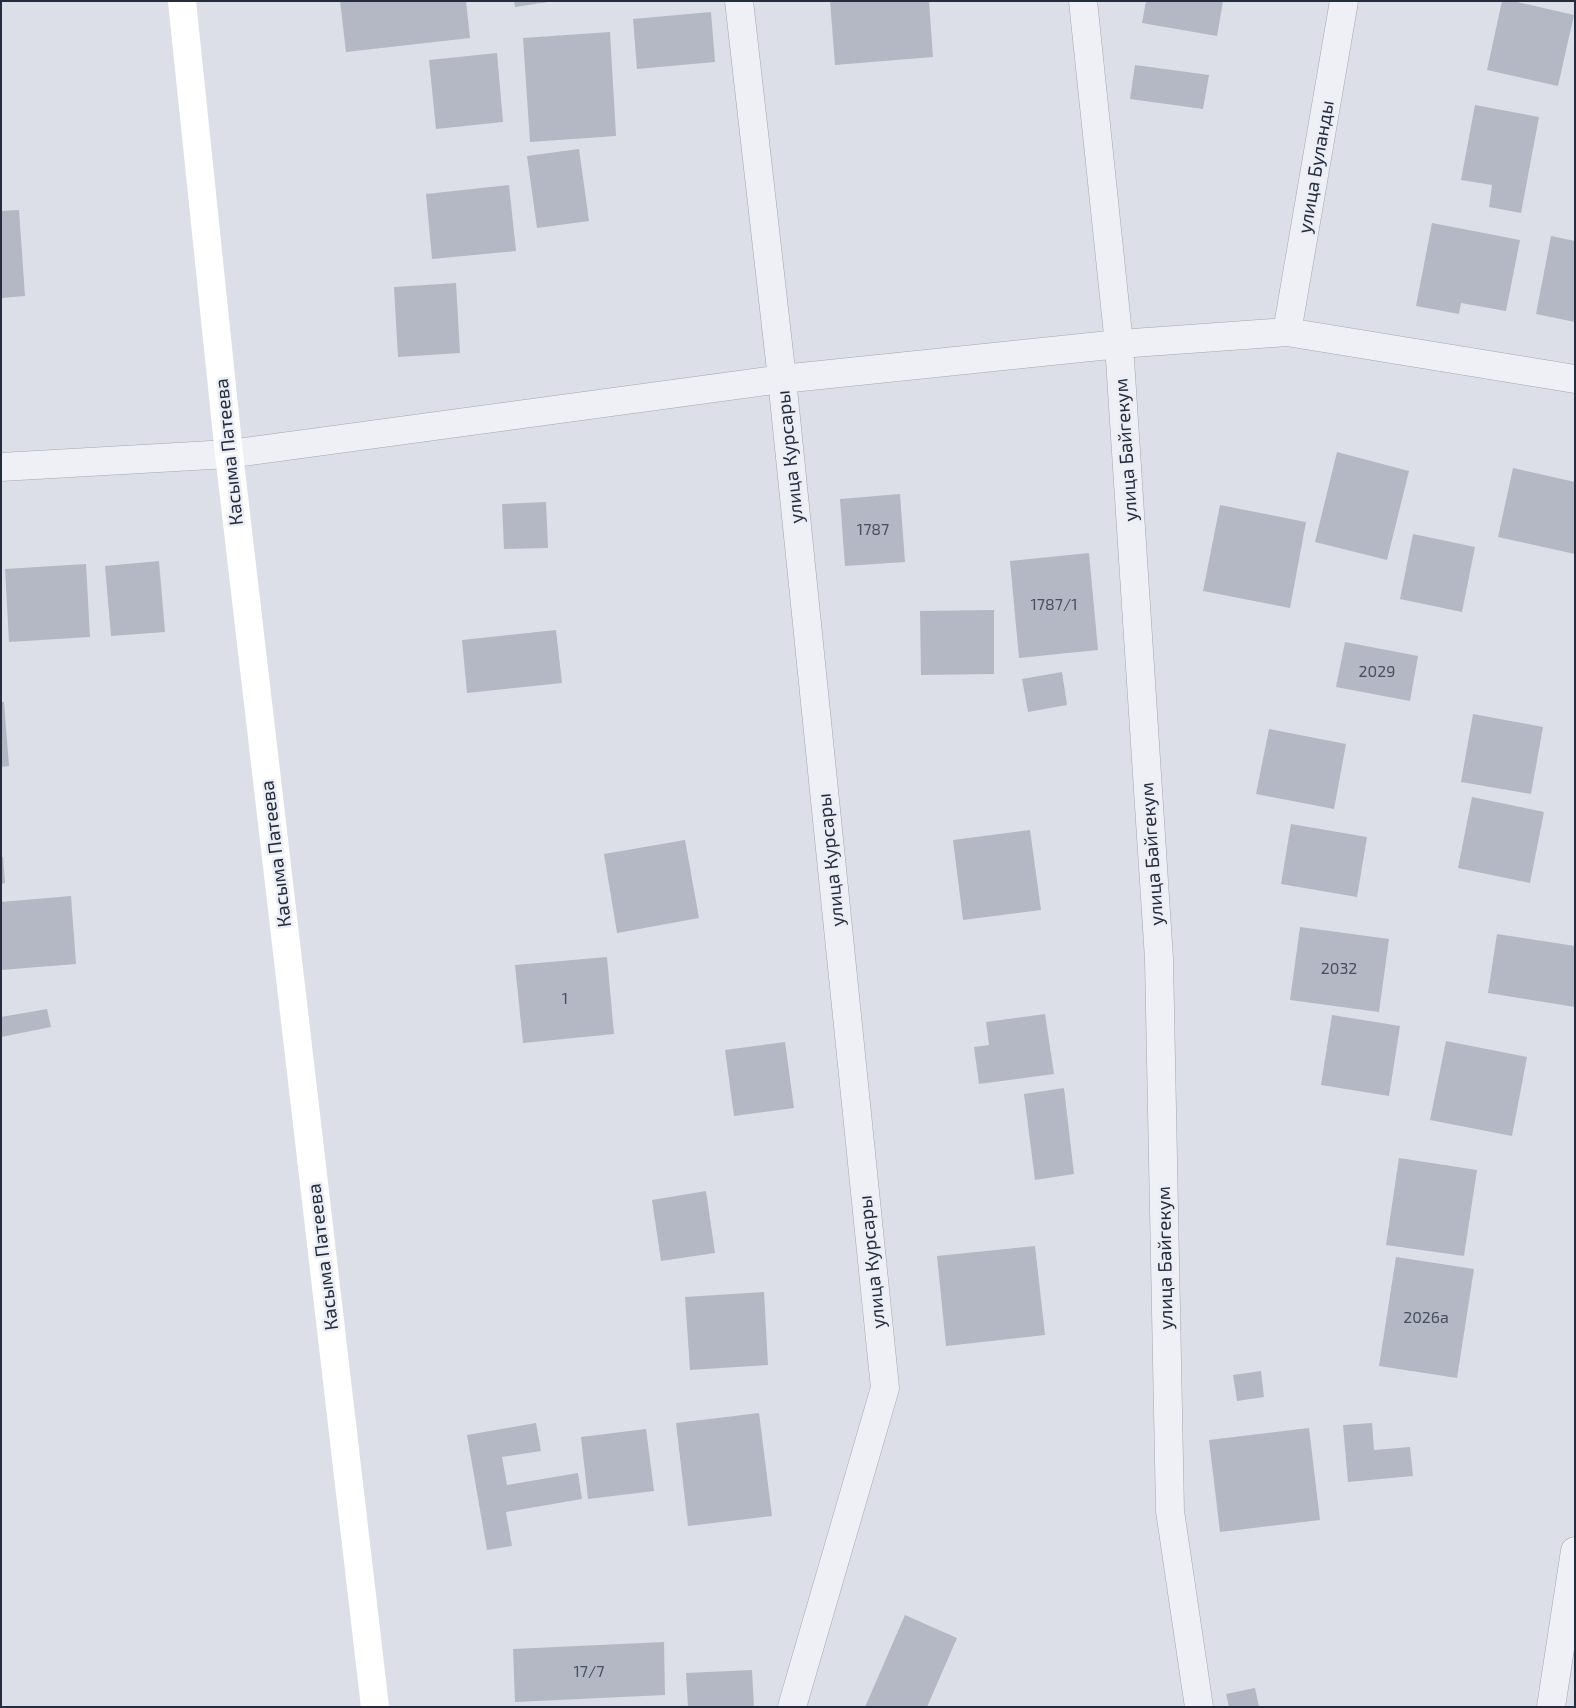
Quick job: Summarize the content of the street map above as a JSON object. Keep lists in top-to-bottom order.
{
  "streets": {
    "main road": ["Касыма Патеева"],
    "street": ["улица Буланды", "улица Байгекум", "улица Курсары"]
  },
  "house_numbers": [
    "1787",
    "1787/1",
    "2029",
    "2032",
    "1",
    "2026а",
    "17/7"
  ]
}
